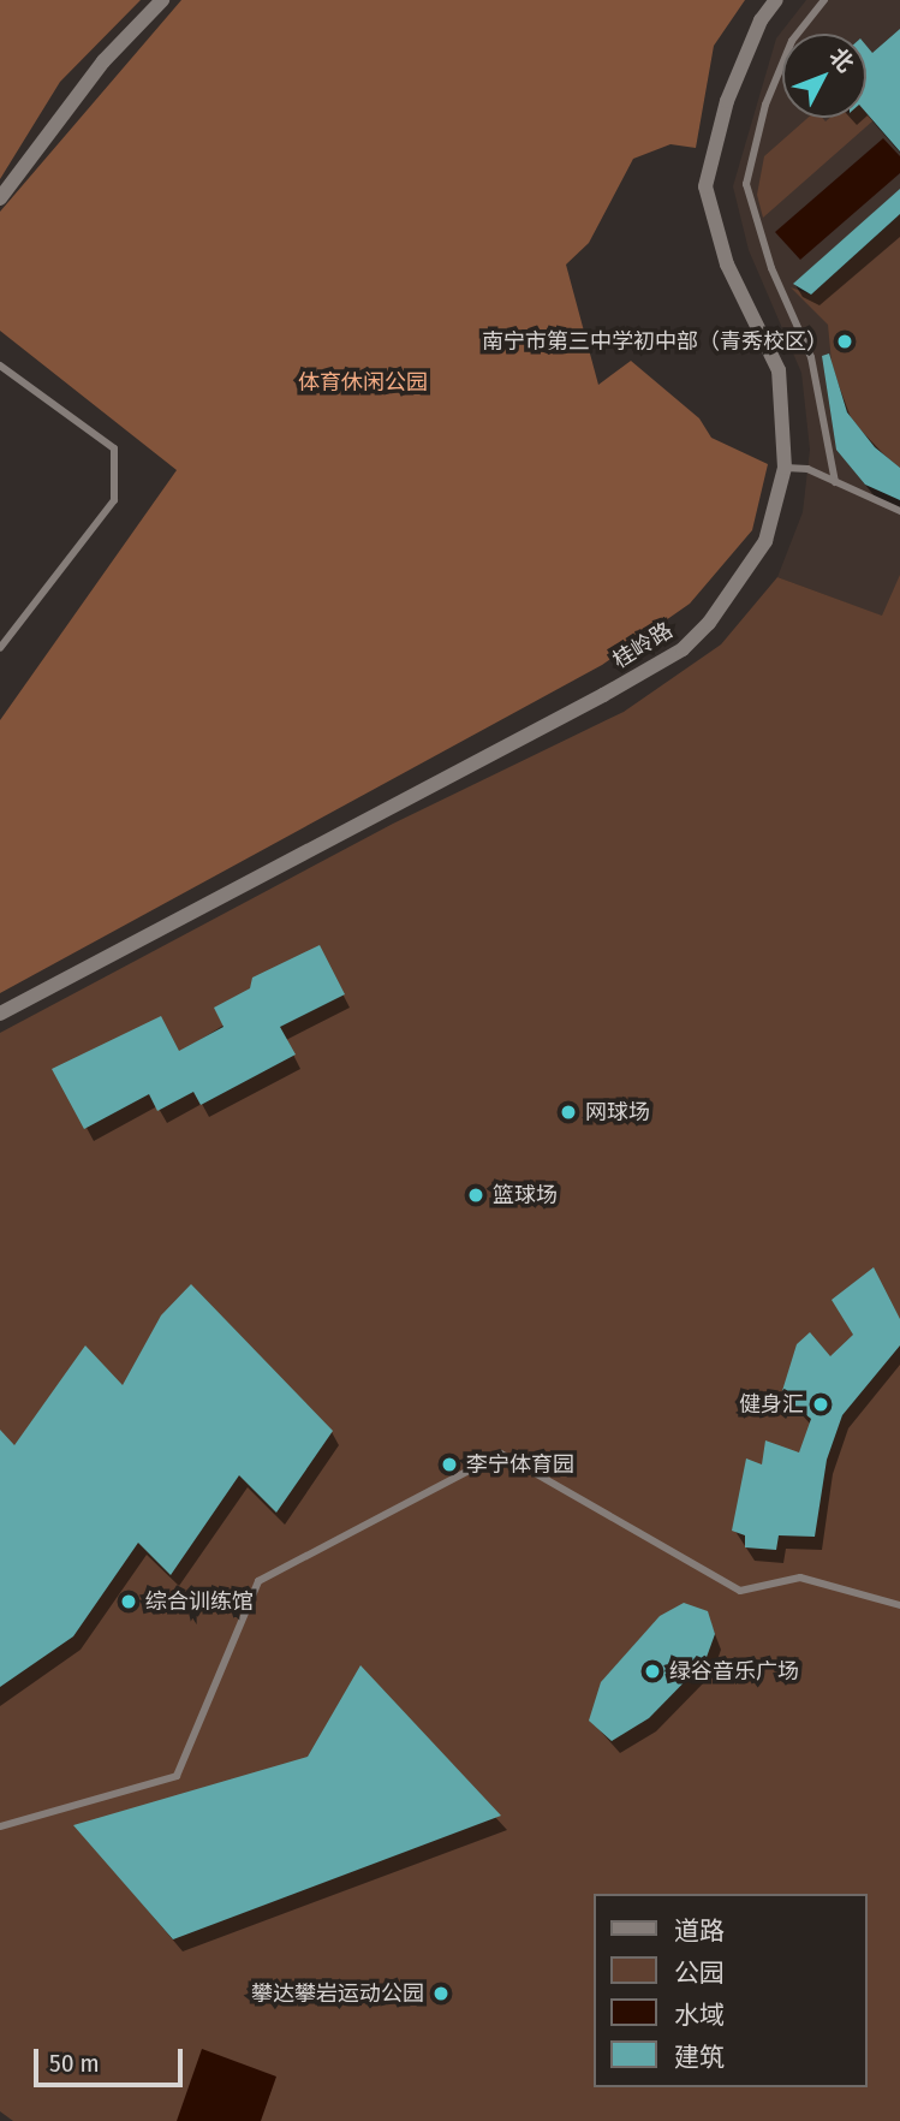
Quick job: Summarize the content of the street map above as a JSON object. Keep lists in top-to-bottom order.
{
  "streets": {
    "street": ["桂岭路"]
  },
  "parks": ["体育休闲公园"],
  "places": [
    "南宁市第三中学初中部（青秀校区）",
    "网球场",
    "篮球场",
    "健身汇",
    "李宁体育园",
    "综合训练馆",
    "绿谷音乐广场",
    "攀达攀岩运动公园"
  ],
  "legend": [
    "道路",
    "公园",
    "水域",
    "建筑"
  ],
  "scale_bar": "50 m",
  "north": "top right"
}
